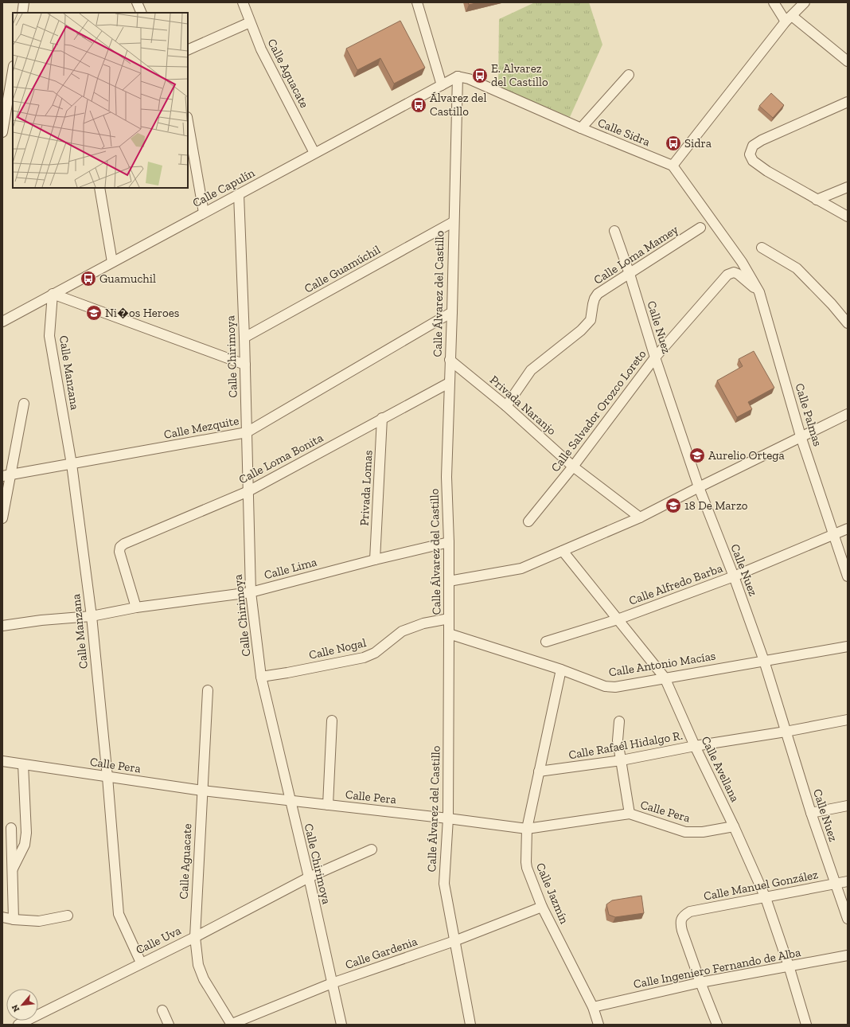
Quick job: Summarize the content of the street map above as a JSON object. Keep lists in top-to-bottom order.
{
  "streets": {
    "street": [
      "Calle Aguacate",
      "Calle Sidra",
      "Calle Capulín",
      "Calle Loma Mamey",
      "Calle Guamúchil",
      "Calle Álvarez del Castillo",
      "Calle Nuez",
      "Calle Chirimoya",
      "Calle Manzana",
      "Privada Naranjo",
      "Calle Salvador Orozco Loreto",
      "Calle Palmas",
      "Calle Mezquite",
      "Calle Loma Bonita",
      "Privada Lomas",
      "Calle Lima",
      "Calle Alfredo Barba",
      "Calle Nogal",
      "Calle Antonio Macías",
      "Calle Rafaél Hidalgo R.",
      "Calle Pera",
      "Calle Avellana",
      "Calle Manuel González",
      "Calle Jazmín",
      "Calle Uva",
      "Calle Gardenia",
      "Calle Ingeniero Fernando de Alba"
    ]
  },
  "crossings": [
    ["Calle Aguacate", "Calle Capulín"],
    ["Calle Aguacate", "Calle Pera"],
    ["Calle Aguacate", "Calle Uva"],
    ["Calle Aguacate", "Calle Gardenia"],
    ["Calle Sidra", "Calle Capulín"],
    ["Calle Sidra", "Calle Álvarez del Castillo"],
    ["Calle Sidra", "Calle Palmas"],
    ["Calle Capulín", "Calle Álvarez del Castillo"],
    ["Calle Capulín", "Calle Chirimoya"],
    ["Calle Capulín", "Calle Manzana"],
    ["Calle Loma Mamey", "Calle Nuez"],
    ["Calle Loma Mamey", "Privada Naranjo"],
    ["Calle Guamúchil", "Calle Álvarez del Castillo"],
    ["Calle Guamúchil", "Calle Chirimoya"],
    ["Calle Álvarez del Castillo", "Privada Naranjo"],
    ["Calle Álvarez del Castillo", "Calle Mezquite"],
    ["Calle Álvarez del Castillo", "Calle Loma Bonita"],
    ["Calle Álvarez del Castillo", "Calle Lima"],
    ["Calle Álvarez del Castillo", "Calle Nogal"],
    ["Calle Álvarez del Castillo", "Calle Antonio Macías"],
    ["Calle Álvarez del Castillo", "Calle Pera"],
    ["Calle Álvarez del Castillo", "Calle Gardenia"],
    ["Calle Nuez", "Calle Salvador Orozco Loreto"],
    ["Calle Nuez", "Calle Alfredo Barba"],
    ["Calle Nuez", "Calle Antonio Macías"],
    ["Calle Nuez", "Calle Rafaél Hidalgo R."],
    ["Calle Nuez", "Calle Manuel González"],
    ["Calle Chirimoya", "Calle Mezquite"],
    ["Calle Chirimoya", "Calle Loma Bonita"],
    ["Calle Chirimoya", "Calle Lima"],
    ["Calle Chirimoya", "Calle Nogal"],
    ["Calle Chirimoya", "Calle Pera"],
    ["Calle Chirimoya", "Calle Uva"],
    ["Calle Chirimoya", "Calle Gardenia"],
    ["Calle Manzana", "Calle Mezquite"],
    ["Calle Manzana", "Calle Lima"],
    ["Calle Manzana", "Calle Pera"],
    ["Calle Manzana", "Calle Uva"],
    ["Privada Naranjo", "Calle Salvador Orozco Loreto"],
    ["Calle Salvador Orozco Loreto", "Calle Palmas"],
    ["Calle Palmas", "Calle Alfredo Barba"],
    ["Calle Loma Bonita", "Privada Lomas"],
    ["Calle Loma Bonita", "Calle Lima"],
    ["Privada Lomas", "Calle Lima"],
    ["Calle Alfredo Barba", "Calle Avellana"],
    ["Calle Antonio Macías", "Calle Avellana"],
    ["Calle Antonio Macías", "Calle Jazmín"],
    ["Calle Rafaél Hidalgo R.", "Calle Avellana"],
    ["Calle Rafaél Hidalgo R.", "Calle Jazmín"],
    ["Calle Pera", "Calle Avellana"],
    ["Calle Pera", "Calle Jazmín"],
    ["Calle Avellana", "Calle Manuel González"],
    ["Calle Avellana", "Calle Ingeniero Fernando de Alba"],
    ["Calle Manuel González", "Calle Ingeniero Fernando de Alba"],
    ["Calle Jazmín", "Calle Gardenia"],
    ["Calle Jazmín", "Calle Ingeniero Fernando de Alba"]
  ],
  "places": {
    "bus stop": [
      "E. Alvarez del Castillo",
      "Álvarez del Castillo",
      "Sidra",
      "Guamuchil"
    ],
    "school or university": ["Ni�os Heroes", "Aurelio Ortega", "18 De Marzo"]
  },
  "north": "bottom left"
}
